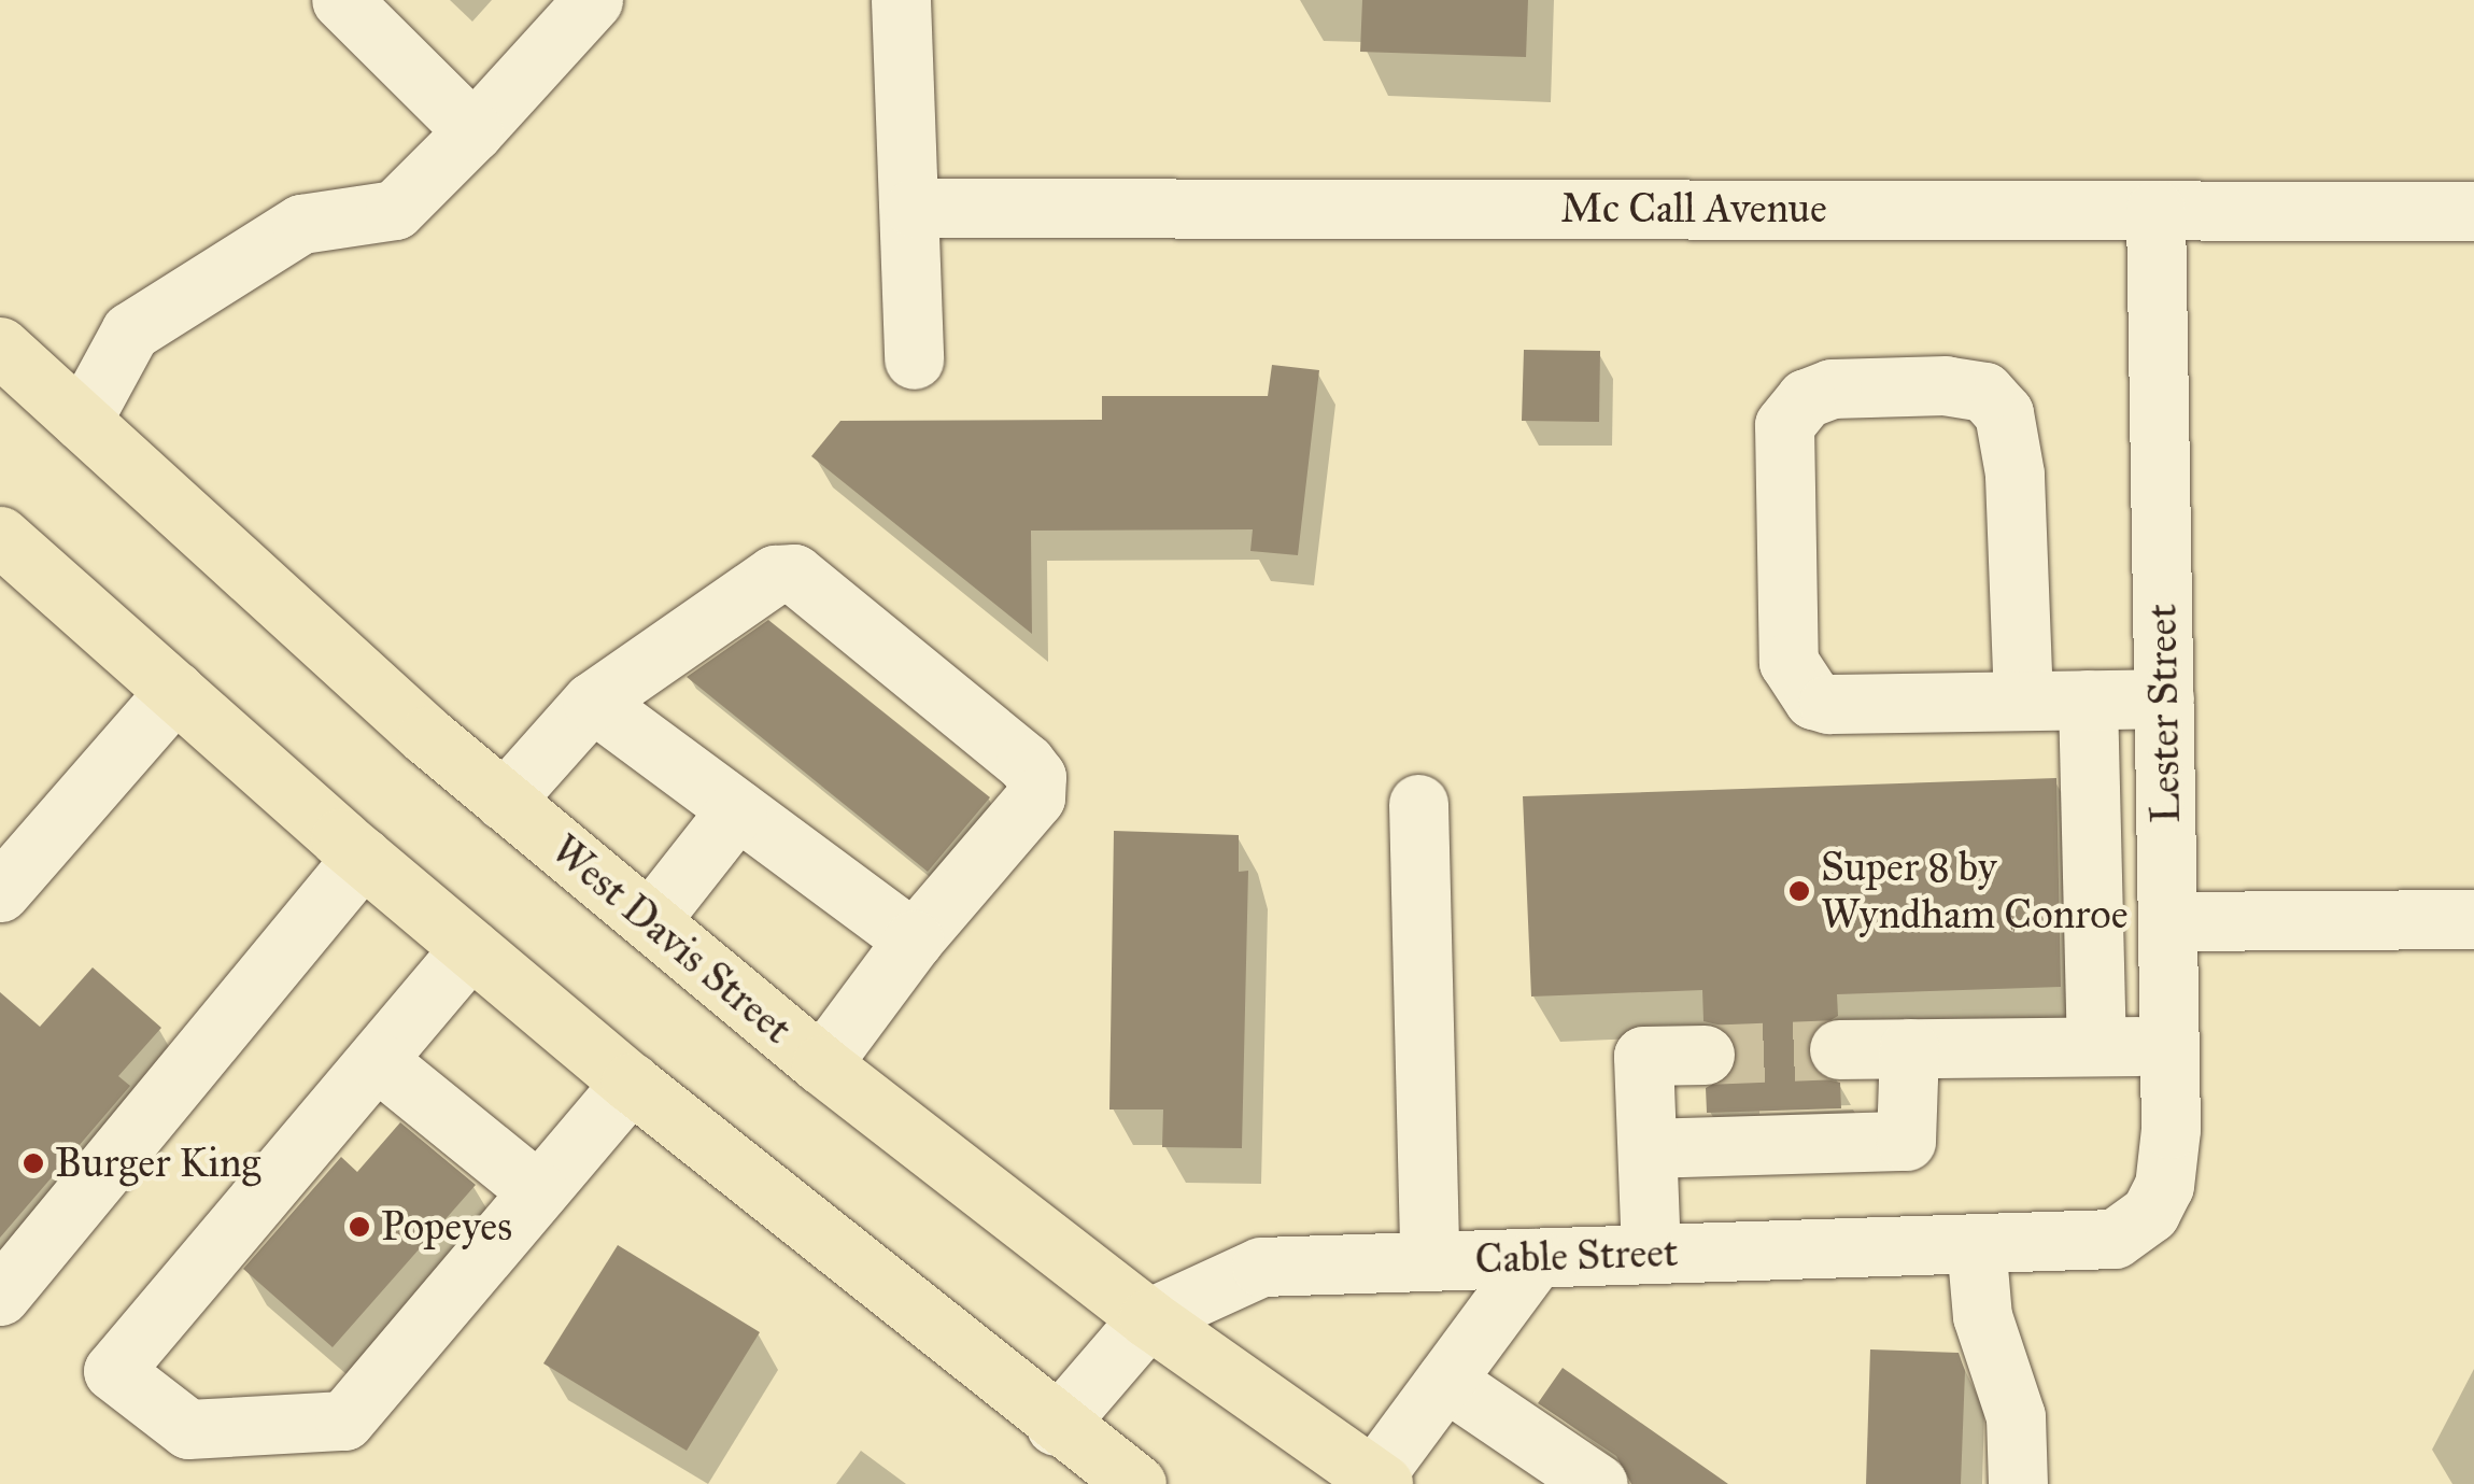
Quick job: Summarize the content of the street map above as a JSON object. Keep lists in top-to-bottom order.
{
  "streets": {
    "main road": ["West Davis Street"],
    "street": ["Mc Call Avenue", "Lester Street", "Cable Street"]
  },
  "crossings": [
    ["Mc Call Avenue", "Lester Street"],
    ["Lester Street", "Cable Street"],
    ["West Davis Street", "Cable Street"]
  ],
  "places": ["Super 8 by Wyndham Conroe", "Burger King", "Popeyes"]
}
